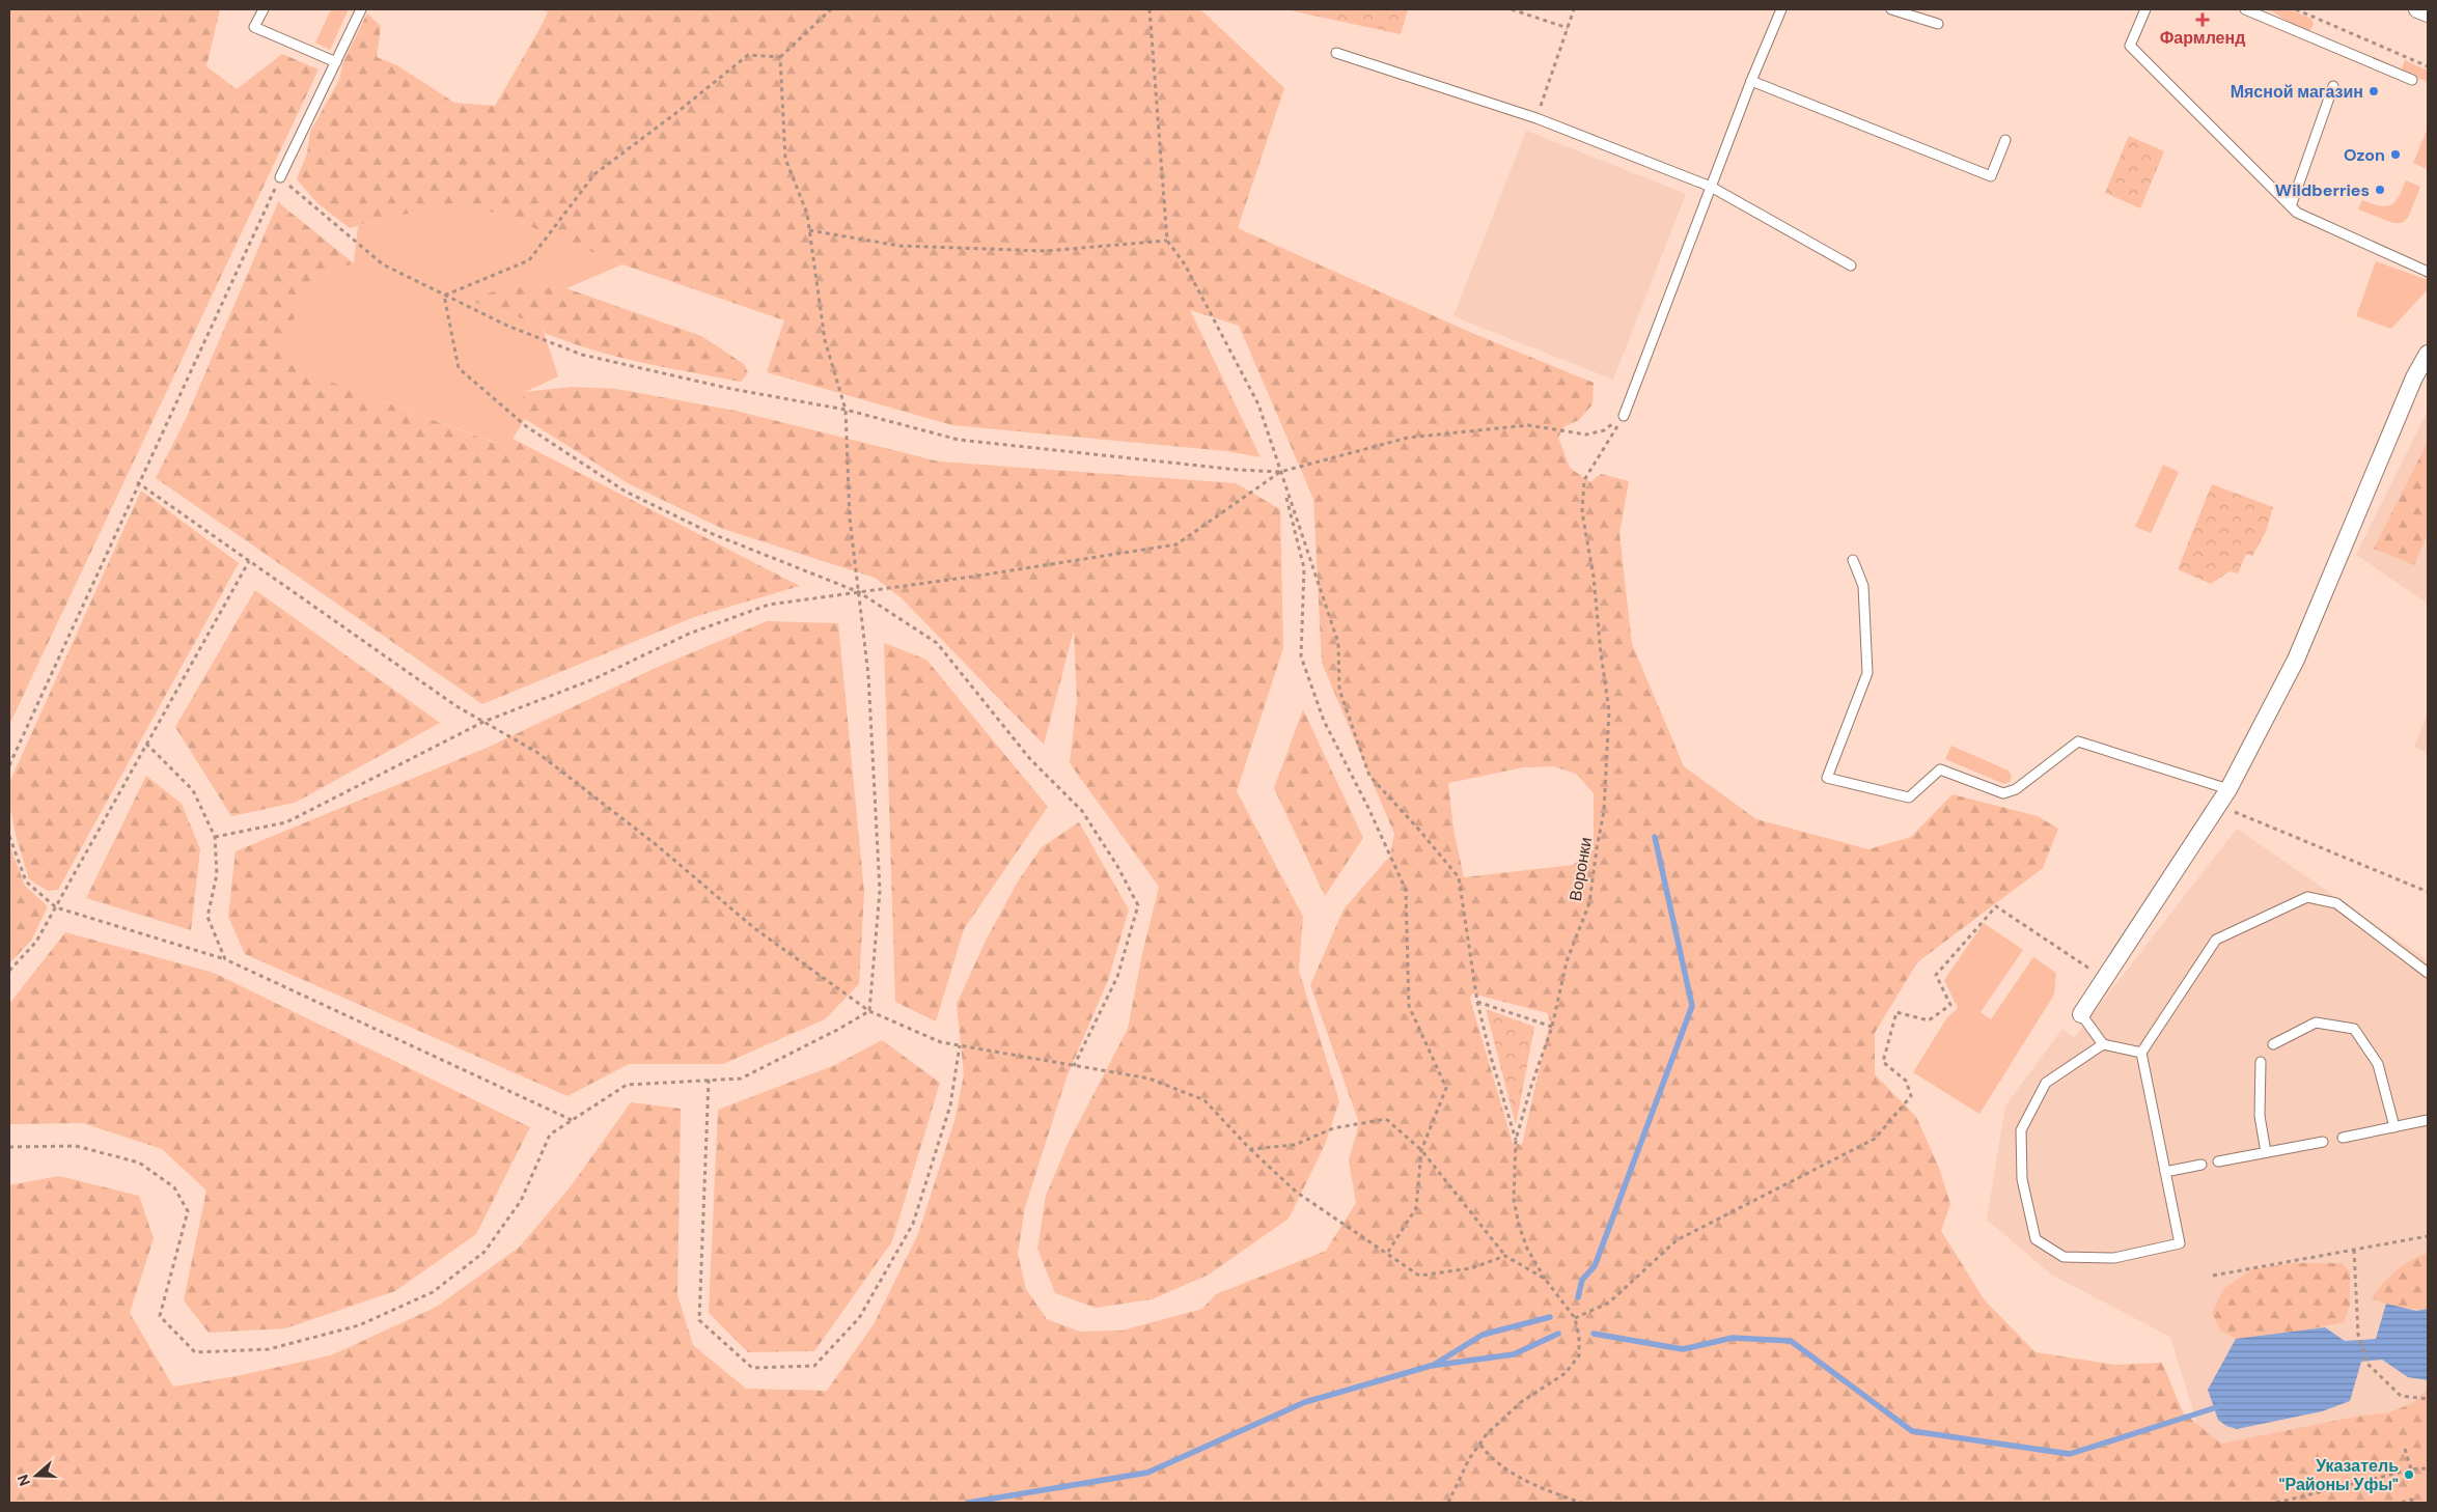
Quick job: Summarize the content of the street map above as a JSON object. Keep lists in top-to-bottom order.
{
  "streets": {
    "path": ["Воронки"]
  },
  "places": {
    "health": ["Фармленд"],
    "other": [
      "Мясной магазин",
      "Ozon",
      "Wildberries",
      "Указатель \"Районы Уфы\""
    ]
  },
  "north": "left"
}
